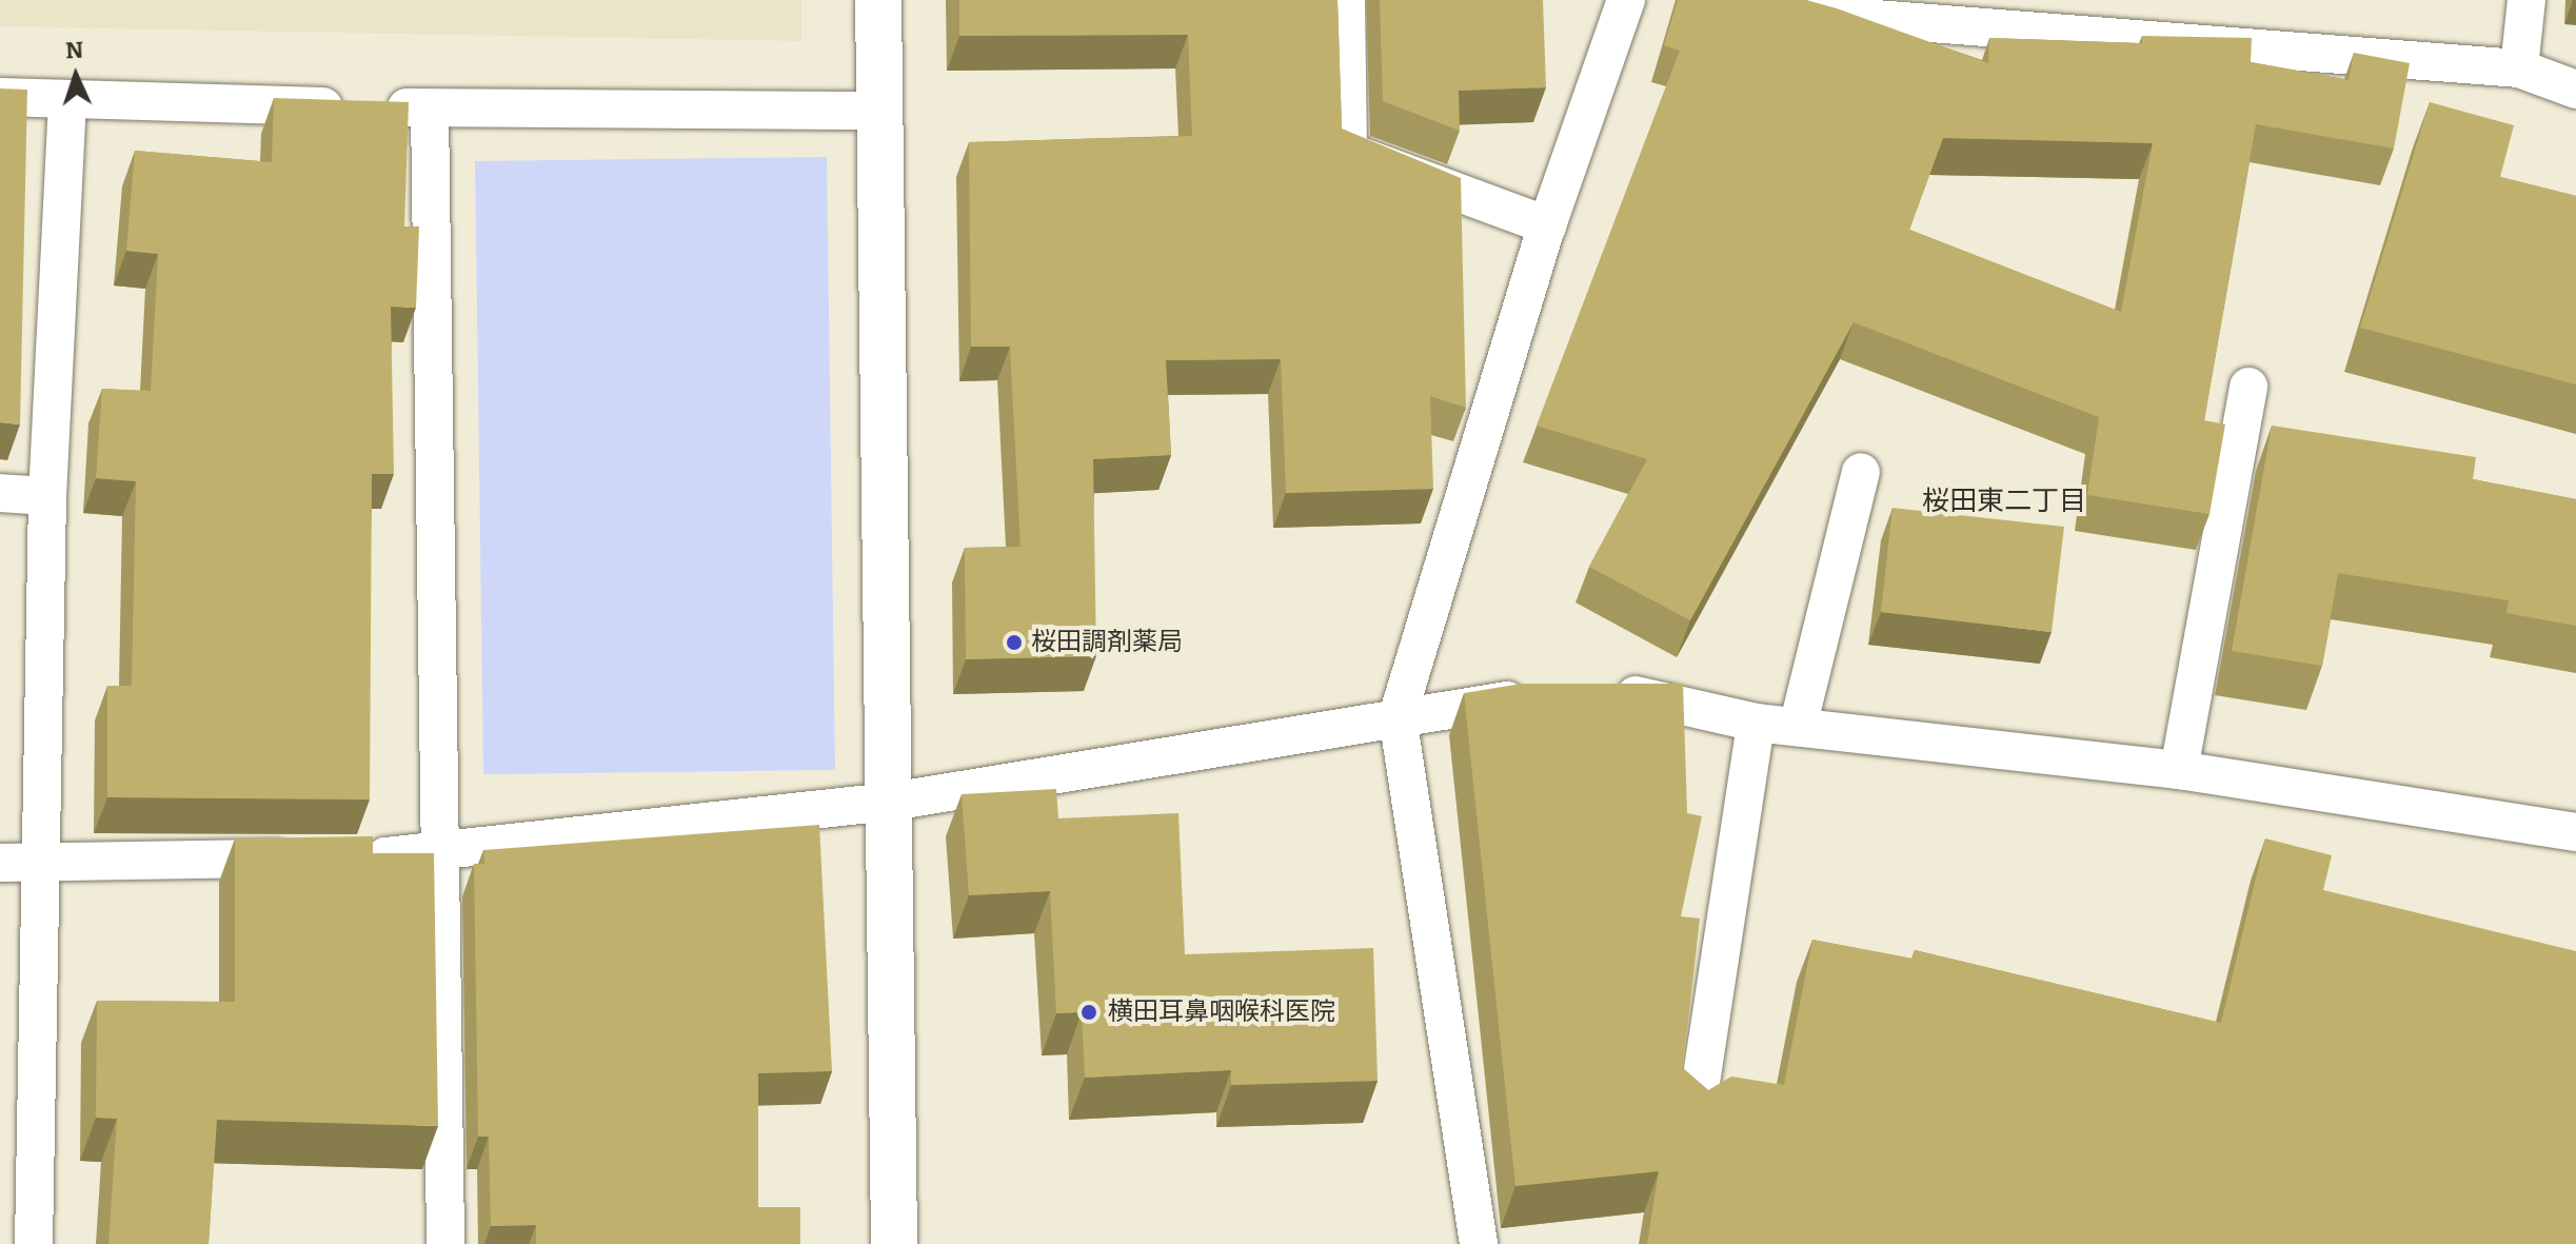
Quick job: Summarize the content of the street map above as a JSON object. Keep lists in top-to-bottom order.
{
  "districts": ["桜田東二丁目"],
  "places": ["桜田調剤薬局", "横田耳鼻咽喉科医院"],
  "north": "top"
}
